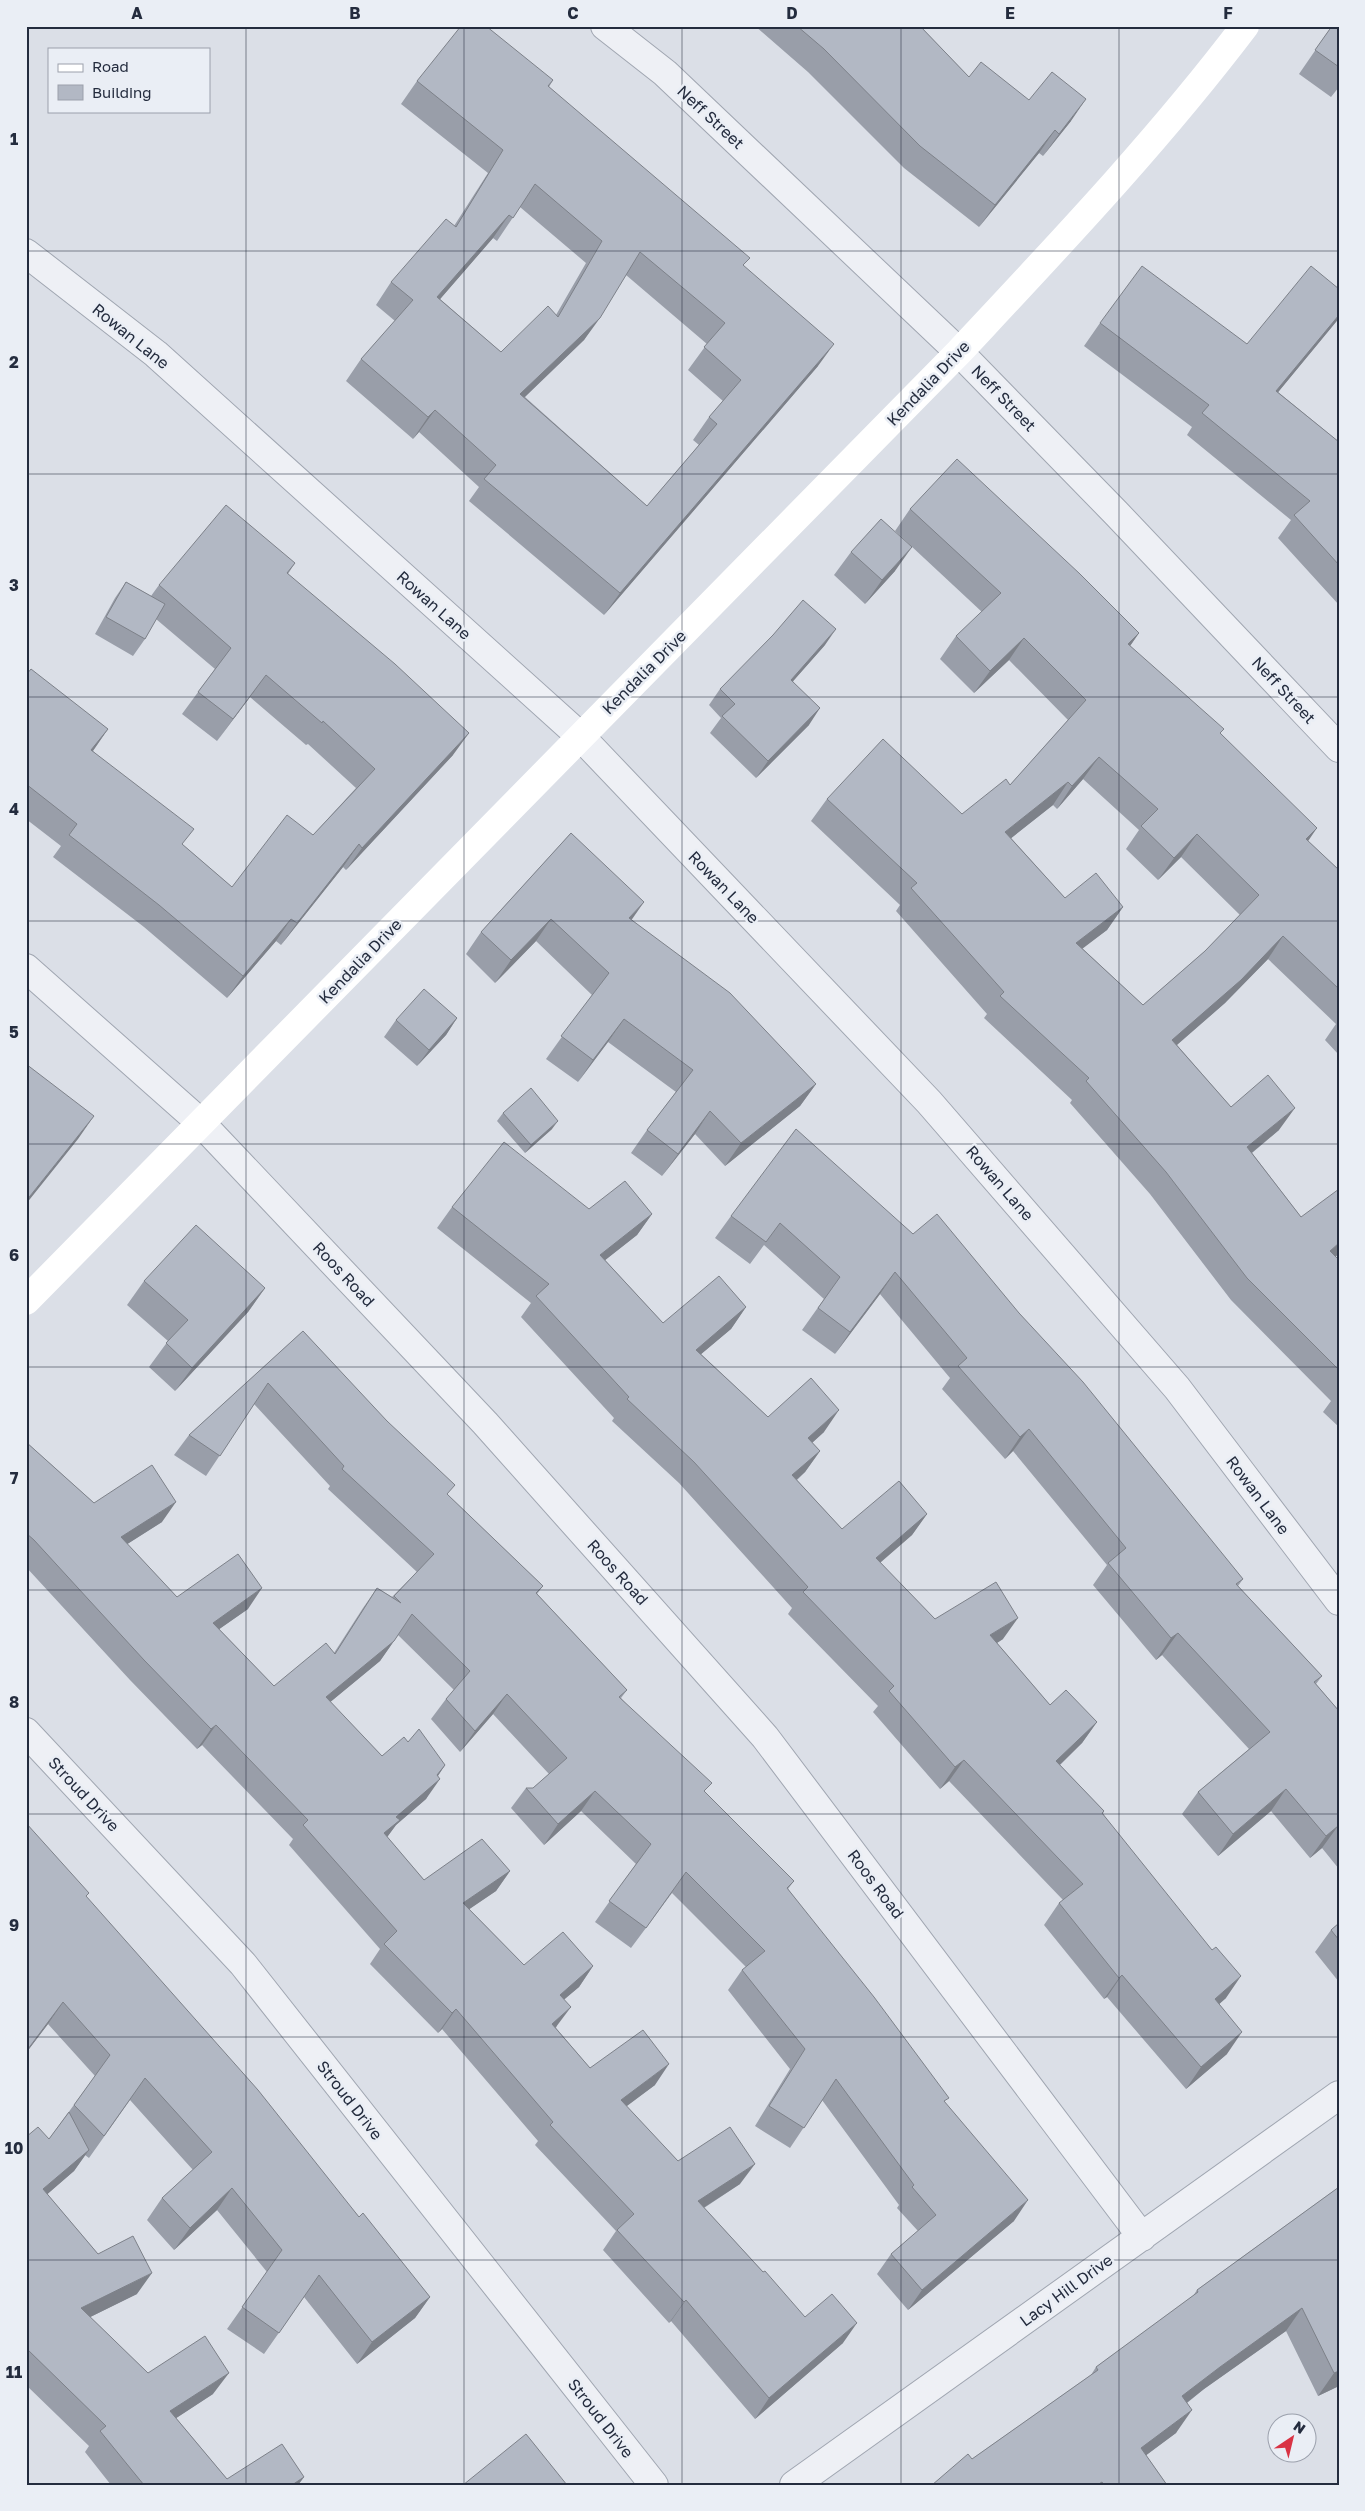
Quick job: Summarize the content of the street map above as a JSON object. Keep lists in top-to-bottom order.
{
  "streets": {
    "street": [
      "Neff Street",
      "Rowan Lane",
      "Kendalia Drive",
      "Roos Road",
      "Stroud Drive",
      "Lacy Hill Drive"
    ]
  },
  "crossings": [
    ["Neff Street", "Kendalia Drive"],
    ["Rowan Lane", "Kendalia Drive"],
    ["Kendalia Drive", "Roos Road"],
    ["Roos Road", "Lacy Hill Drive"]
  ],
  "legend": ["Road", "Building"],
  "north": "top right",
  "grid": {
    "columns": [
      "A",
      "B",
      "C",
      "D",
      "E",
      "F"
    ],
    "rows": [
      "1",
      "2",
      "3",
      "4",
      "5",
      "6",
      "7",
      "8",
      "9",
      "10",
      "11"
    ]
  }
}
